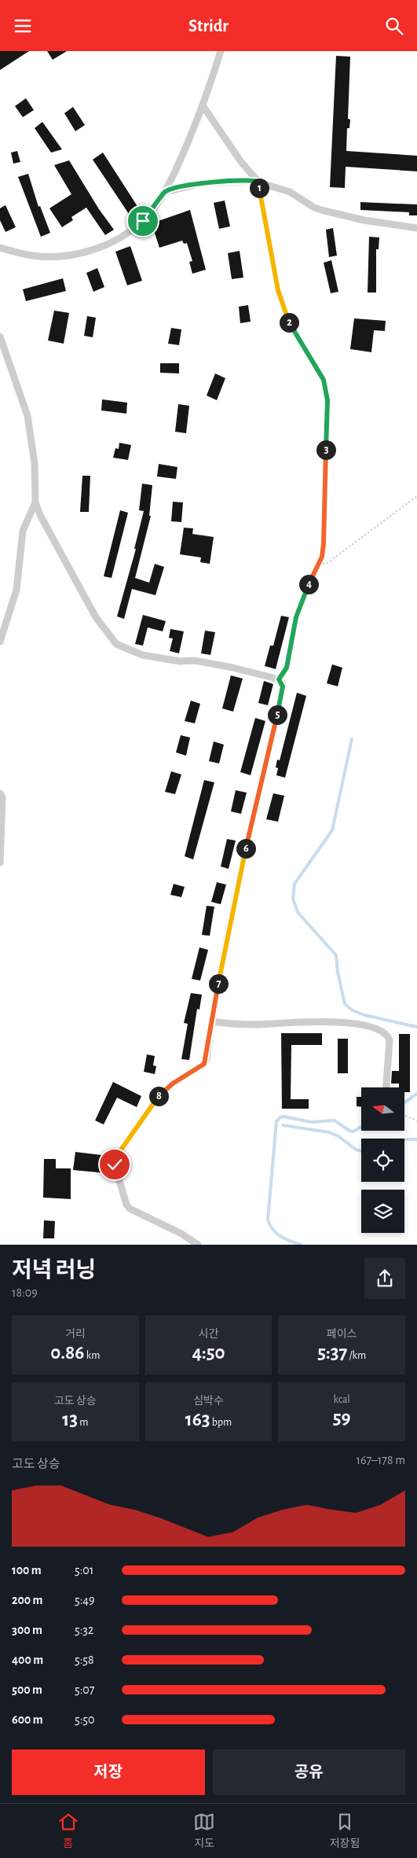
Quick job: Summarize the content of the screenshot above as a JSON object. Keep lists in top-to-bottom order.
{
  "north": "left",
  "page": {
    "header": "Stridr",
    "pins": [
      "1",
      "2",
      "3",
      "4",
      "5",
      "6",
      "7",
      "8"
    ],
    "heading": ["저녁 러닝", "18:09"],
    "stats": [
      ["거리", "0.86 km"],
      ["시간", "4:50"],
      ["페이스", "5:37 /km"],
      ["고도 상승", "13 m"],
      ["심박수", "163 bpm"],
      ["kcal", "59"]
    ],
    "chart": ["고도 상승", "167–178 m"],
    "list": [
      {
        "name": "100 m",
        "note": "5:01"
      },
      {
        "name": "200 m",
        "note": "5:49"
      },
      {
        "name": "300 m",
        "note": "5:32"
      },
      {
        "name": "400 m",
        "note": "5:58"
      },
      {
        "name": "500 m",
        "note": "5:07"
      },
      {
        "name": "600 m",
        "note": "5:50"
      }
    ],
    "buttons": ["저장", "공유"],
    "tabs": ["홈", "지도", "저장됨"]
  }
}
